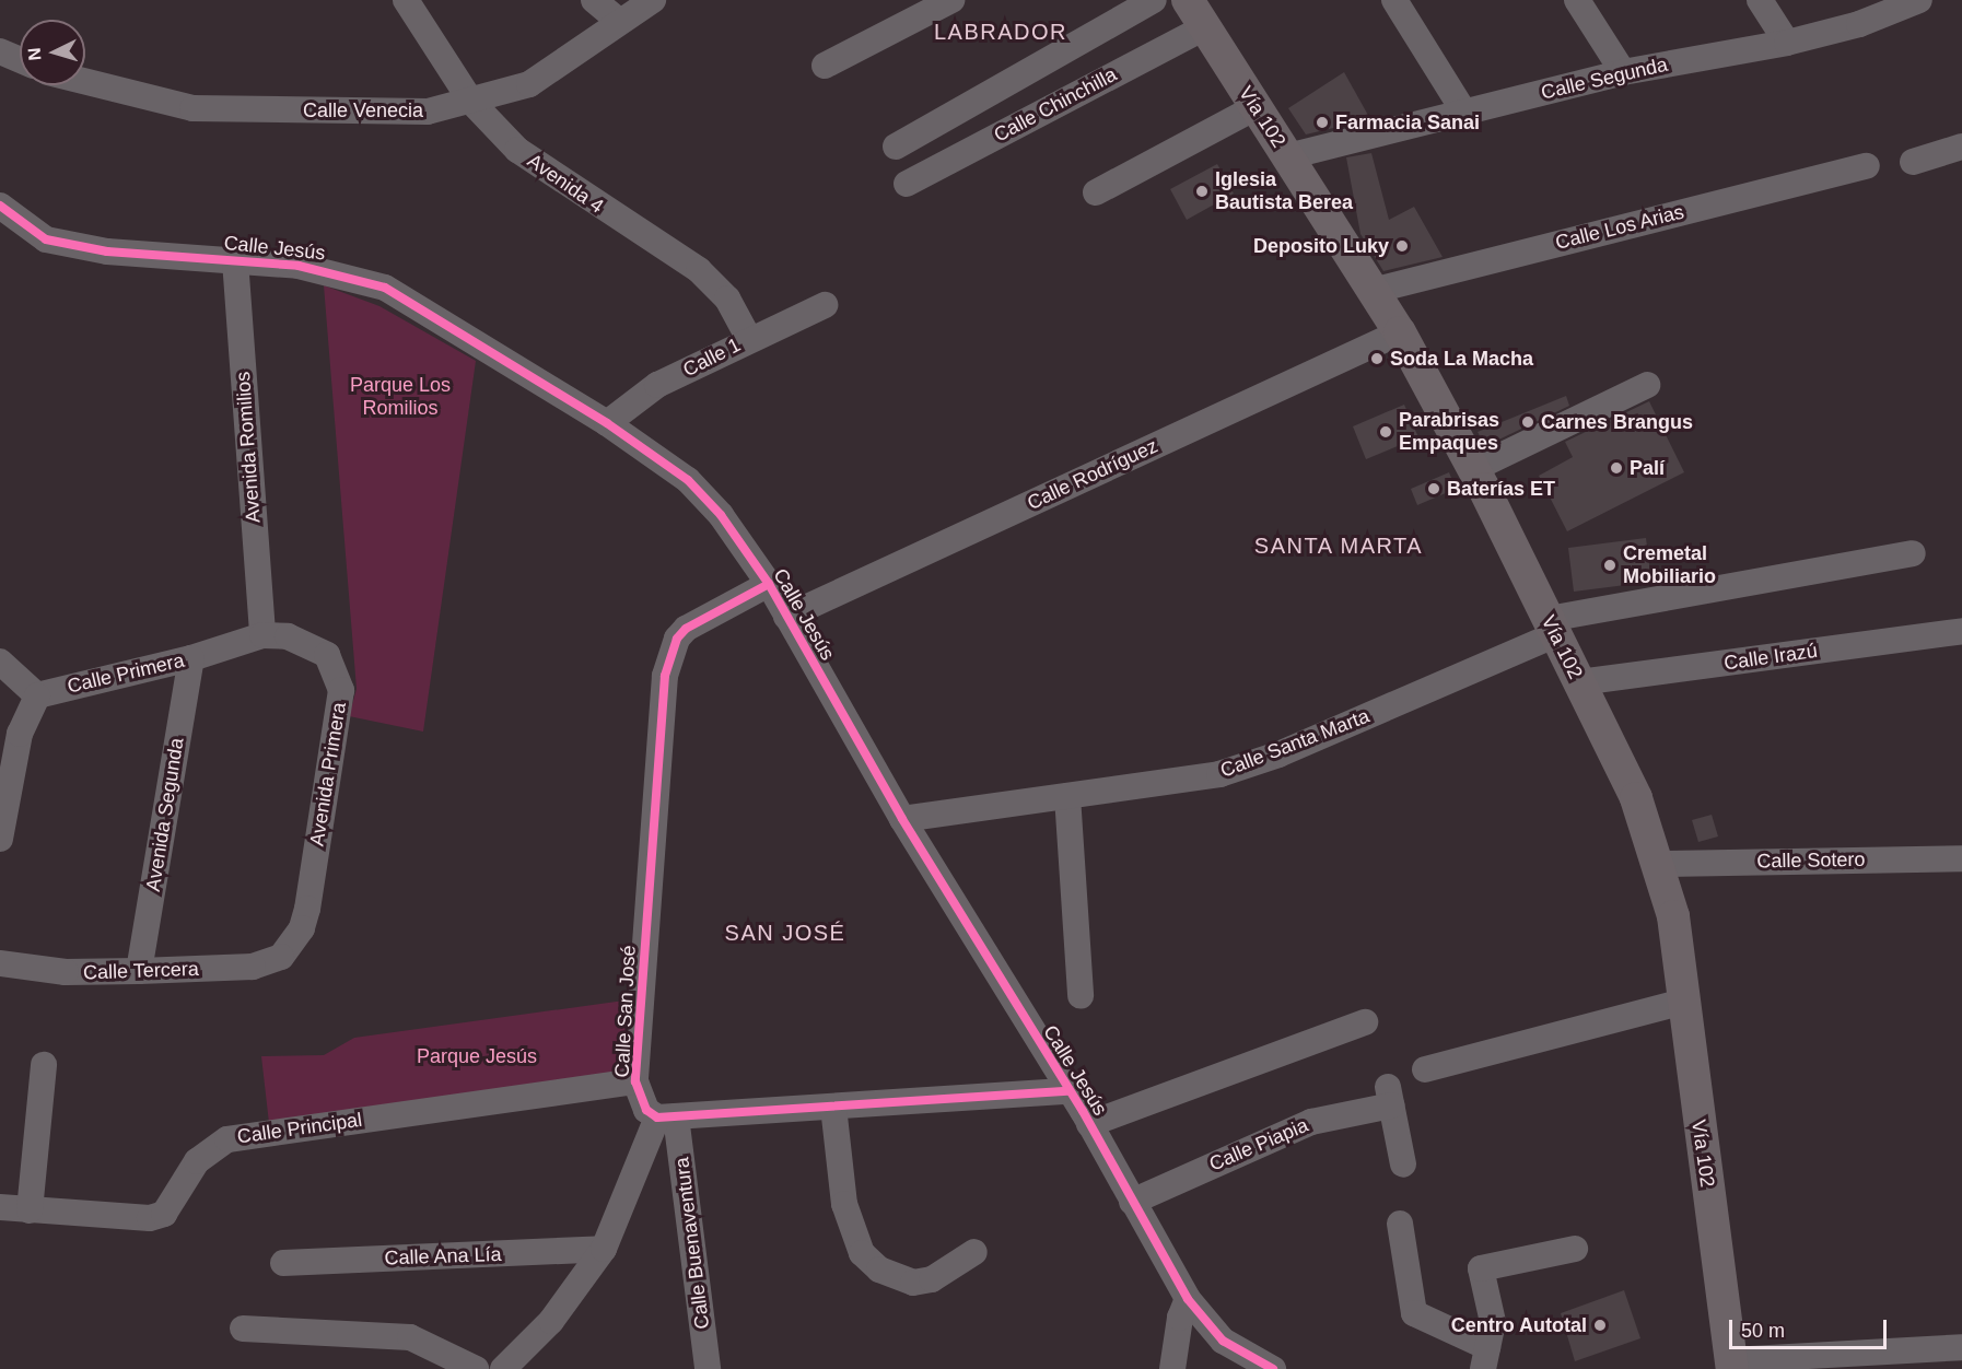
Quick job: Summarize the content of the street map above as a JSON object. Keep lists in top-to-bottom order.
{
  "streets": {
    "main road": ["Vía 102"],
    "street": [
      "Calle Segunda",
      "Calle Chinchilla",
      "Calle Venecia",
      "Avenida 4",
      "Calle Los Arias",
      "Calle Jesús",
      "Calle 1",
      "Avenida Romilios",
      "Calle Rodríguez",
      "Calle Irazú",
      "Calle Primera",
      "Calle Santa Marta",
      "Avenida Primera",
      "Avenida Segunda",
      "Calle Sotero",
      "Calle Tercera",
      "Calle San José",
      "Calle Principal",
      "Calle Piapia",
      "Calle Buenaventura",
      "Calle Ana Lía"
    ]
  },
  "crossings": [
    ["Calle Segunda", "Vía 102"],
    ["Calle Chinchilla", "Vía 102"],
    ["Calle Venecia", "Avenida 4"],
    ["Vía 102", "Calle Los Arias"],
    ["Vía 102", "Calle Rodríguez"],
    ["Vía 102", "Calle Irazú"],
    ["Vía 102", "Calle Santa Marta"],
    ["Vía 102", "Calle Sotero"],
    ["Avenida 4", "Calle 1"],
    ["Calle Jesús", "Calle 1"],
    ["Calle Jesús", "Avenida Romilios"],
    ["Calle Jesús", "Calle Rodríguez"],
    ["Calle Jesús", "Calle Santa Marta"],
    ["Calle Jesús", "Calle San José"],
    ["Calle Jesús", "Calle Piapia"],
    ["Avenida Romilios", "Calle Primera"],
    ["Avenida Romilios", "Avenida Primera"],
    ["Calle Primera", "Avenida Primera"],
    ["Calle Primera", "Avenida Segunda"],
    ["Avenida Primera", "Calle Tercera"],
    ["Avenida Segunda", "Calle Tercera"],
    ["Calle San José", "Calle Principal"],
    ["Calle San José", "Calle Buenaventura"]
  ],
  "districts": ["LABRADOR", "SANTA MARTA", "SAN JOSÉ"],
  "parks": ["Parque Los Romilios", "Parque Jesús"],
  "places": [
    "Farmacia Sanai",
    "Iglesia Bautista Berea",
    "Deposito Luky",
    "Soda La Macha",
    "Carnes Brangus",
    "Parabrisas Empaques",
    "Palí",
    "Baterías ET",
    "Cremetal Mobiliario",
    "Centro Autotal"
  ],
  "scale_bar": "50 m",
  "north": "left"
}
